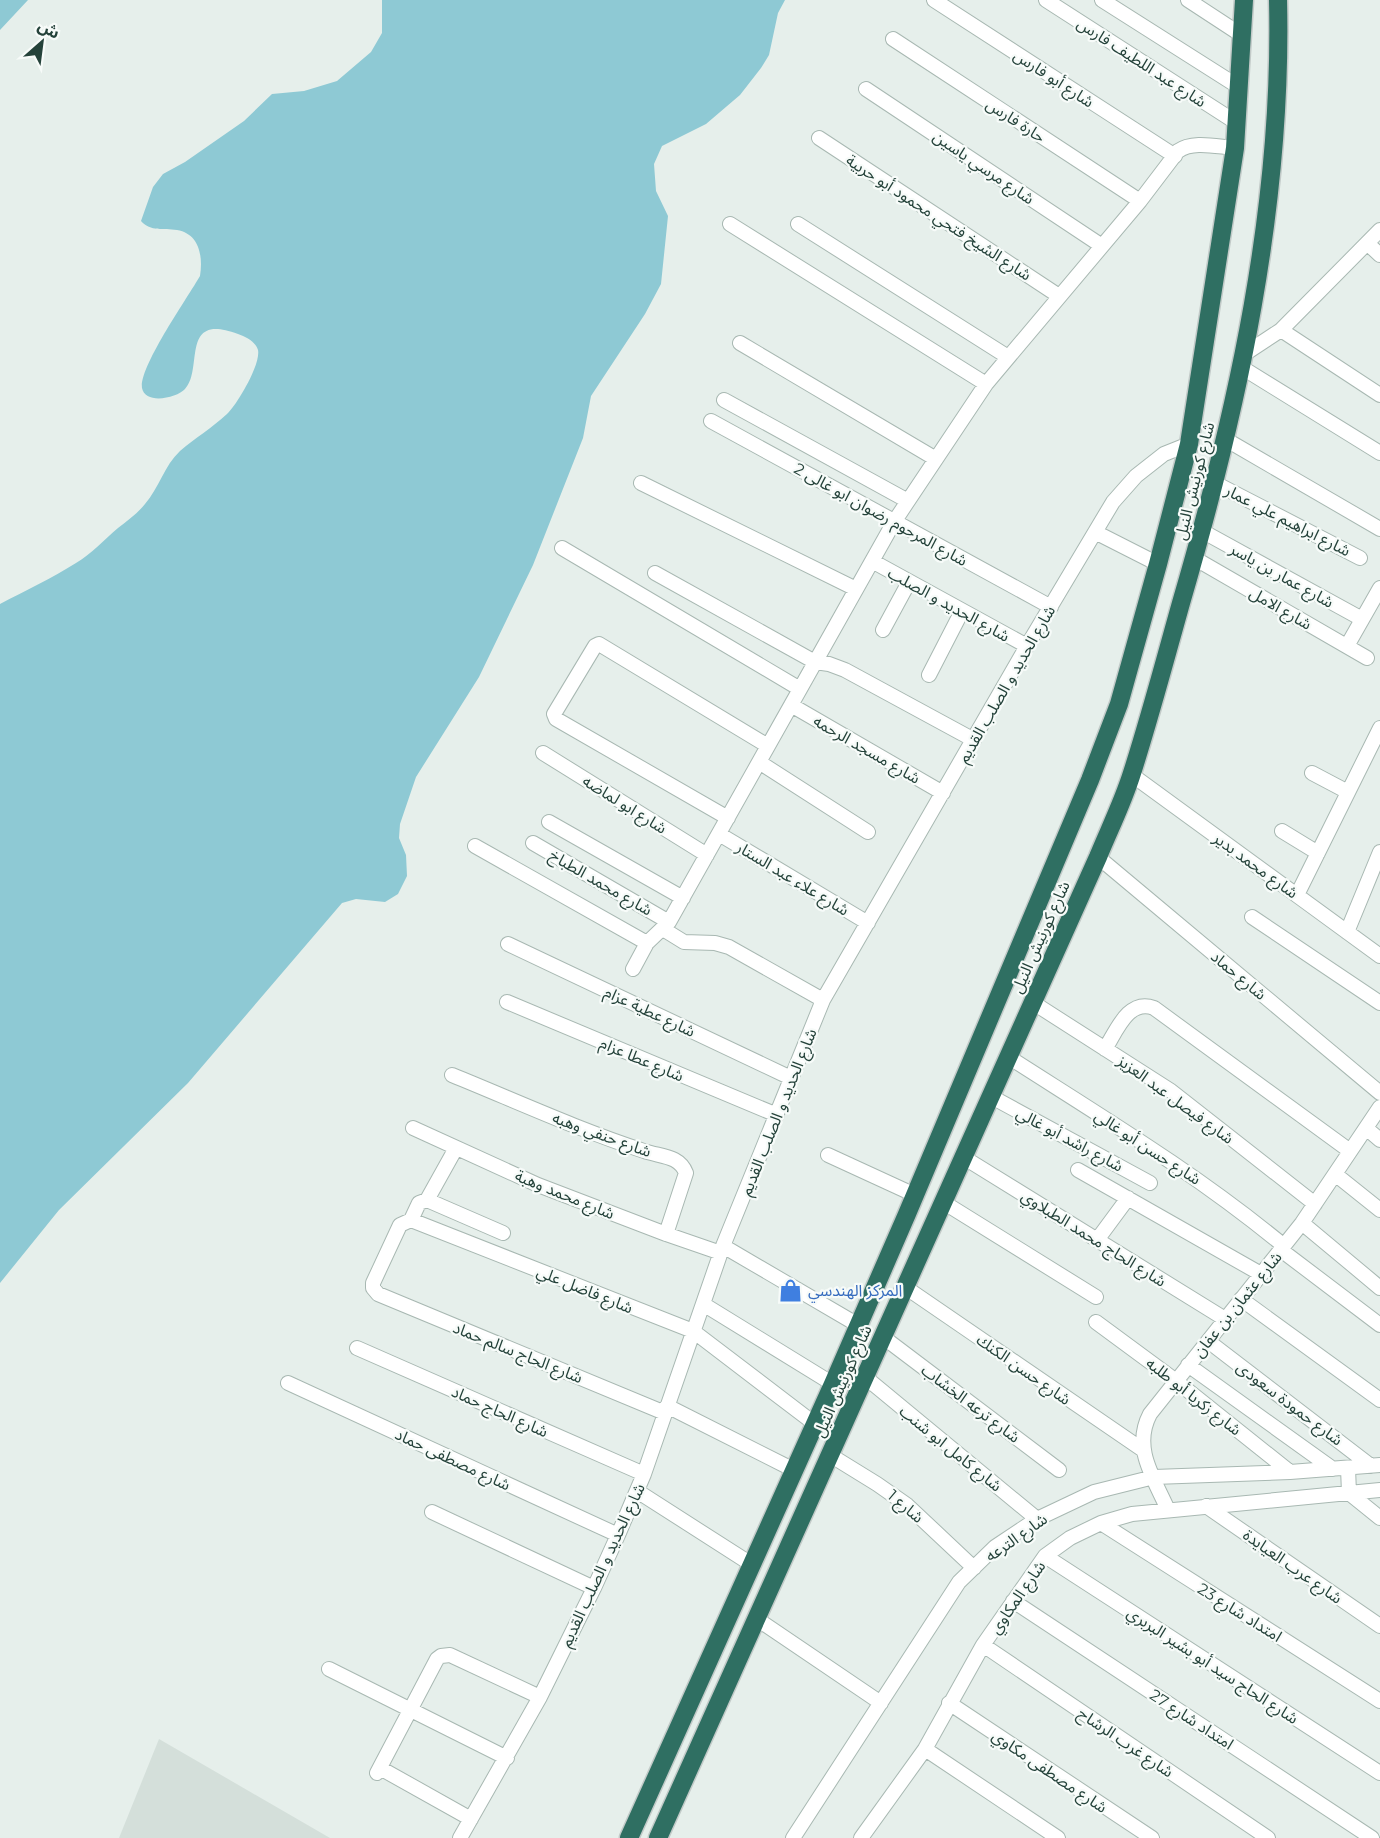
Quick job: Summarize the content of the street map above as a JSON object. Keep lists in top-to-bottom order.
{
  "streets": {
    "highway": ["شارع كورنيش النيل"],
    "street": [
      "شارع عبد اللطيف فارس",
      "شارع أبو فارس",
      "حارة فارس",
      "شارع مرسي ياسين",
      "شارع الشيخ فتحي محمود أبو حربية",
      "شارع المرحوم رضوان ابو غالى 2",
      "شارع ابراهيم علي عمار",
      "شارع عمار بن ياسر",
      "شارع الحديد و الصلب",
      "شارع الامل",
      "شارع الحديد و الصلب القديم",
      "شارع مسجد الرحمه",
      "شارع ابو لماضه",
      "شارع محمد بدير",
      "شارع علاء عبد الستار",
      "شارع محمد الطباخ",
      "شارع حماد",
      "شارع عطية عزام",
      "شارع عطا عزام",
      "شارع فيصل عبد العزيز",
      "شارع حنفي وهبه",
      "شارع راشد أبو غالي",
      "شارع حسن أبو غالي",
      "شارع محمد وهبة",
      "شارع الحاج محمد الطبلاوي",
      "شارع فاضل علي",
      "شارع عثمان بن عفان",
      "شارع الحاج سالم حماد",
      "شارع حسن الكنك",
      "شارع زكريا أبو طلبه",
      "شارع ترعه الخشاب",
      "شارع حمودة سعودى",
      "شارع الحاج حماد",
      "شارع كامل ابو شنب",
      "شارع مصطفى حماد",
      "شارع 1",
      "شارع الترعه",
      "شارع عرب العيايدة",
      "شارع المكاوي",
      "امتداد شارع 23",
      "شارع الحاج سيد أبو بشير البربري",
      "امتداد شارع 27",
      "شارع غرب الرشاح",
      "شارع مصطفى مكاوي"
    ]
  },
  "crossings": [
    ["شارع عبد اللطيف فارس", "شارع كورنيش النيل"],
    ["شارع كورنيش النيل", "شارع ابراهيم علي عمار"],
    ["شارع كورنيش النيل", "شارع عمار بن ياسر"],
    ["شارع كورنيش النيل", "شارع الامل"],
    ["شارع كورنيش النيل", "شارع الحديد و الصلب القديم"],
    ["شارع كورنيش النيل", "شارع محمد بدير"],
    ["شارع كورنيش النيل", "شارع حماد"],
    ["شارع كورنيش النيل", "شارع فيصل عبد العزيز"],
    ["شارع كورنيش النيل", "شارع راشد أبو غالي"],
    ["شارع كورنيش النيل", "شارع حسن أبو غالي"],
    ["شارع كورنيش النيل", "شارع محمد وهبة"],
    ["شارع كورنيش النيل", "شارع الحاج محمد الطبلاوي"],
    ["شارع كورنيش النيل", "شارع فاضل علي"],
    ["شارع كورنيش النيل", "شارع الحاج سالم حماد"],
    ["شارع كورنيش النيل", "شارع حسن الكنك"],
    ["شارع كورنيش النيل", "شارع ترعه الخشاب"],
    ["شارع كورنيش النيل", "شارع كامل ابو شنب"],
    ["شارع كورنيش النيل", "شارع 1"],
    ["شارع المرحوم رضوان ابو غالى 2", "شارع الحديد و الصلب القديم"],
    ["شارع الحديد و الصلب", "شارع الحديد و الصلب القديم"],
    ["شارع الحديد و الصلب القديم", "شارع مسجد الرحمه"],
    ["شارع الحديد و الصلب القديم", "شارع علاء عبد الستار"],
    ["شارع الحديد و الصلب القديم", "شارع محمد الطباخ"],
    ["شارع الحديد و الصلب القديم", "شارع عطية عزام"],
    ["شارع الحديد و الصلب القديم", "شارع عطا عزام"],
    ["شارع الحديد و الصلب القديم", "شارع محمد وهبة"],
    ["شارع الحديد و الصلب القديم", "شارع فاضل علي"],
    ["شارع الحديد و الصلب القديم", "شارع الحاج سالم حماد"],
    ["شارع الحديد و الصلب القديم", "شارع الحاج حماد"],
    ["شارع الحديد و الصلب القديم", "شارع مصطفى حماد"],
    ["شارع فيصل عبد العزيز", "شارع عثمان بن عفان"],
    ["شارع حنفي وهبه", "شارع محمد وهبة"],
    ["شارع حسن أبو غالي", "شارع عثمان بن عفان"],
    ["شارع الحاج محمد الطبلاوي", "شارع عثمان بن عفان"],
    ["شارع فاضل علي", "شارع الحاج سالم حماد"],
    ["شارع عثمان بن عفان", "شارع حسن الكنك"],
    ["شارع عثمان بن عفان", "شارع زكريا أبو طلبه"],
    ["شارع عثمان بن عفان", "شارع حمودة سعودى"],
    ["شارع عثمان بن عفان", "شارع الترعه"],
    ["شارع عثمان بن عفان", "شارع المكاوي"],
    ["شارع زكريا أبو طلبه", "شارع الترعه"],
    ["شارع حمودة سعودى", "شارع الترعه"],
    ["شارع كامل ابو شنب", "شارع الترعه"],
    ["شارع 1", "شارع الترعه"],
    ["شارع عرب العيايدة", "شارع المكاوي"],
    ["شارع المكاوي", "امتداد شارع 23"],
    ["شارع المكاوي", "شارع الحاج سيد أبو بشير البربري"],
    ["شارع المكاوي", "امتداد شارع 27"],
    ["شارع المكاوي", "شارع غرب الرشاح"],
    ["شارع المكاوي", "شارع مصطفى مكاوي"]
  ],
  "places": {
    "shop": ["المركز الهندسي"]
  },
  "north": "top right"
}
